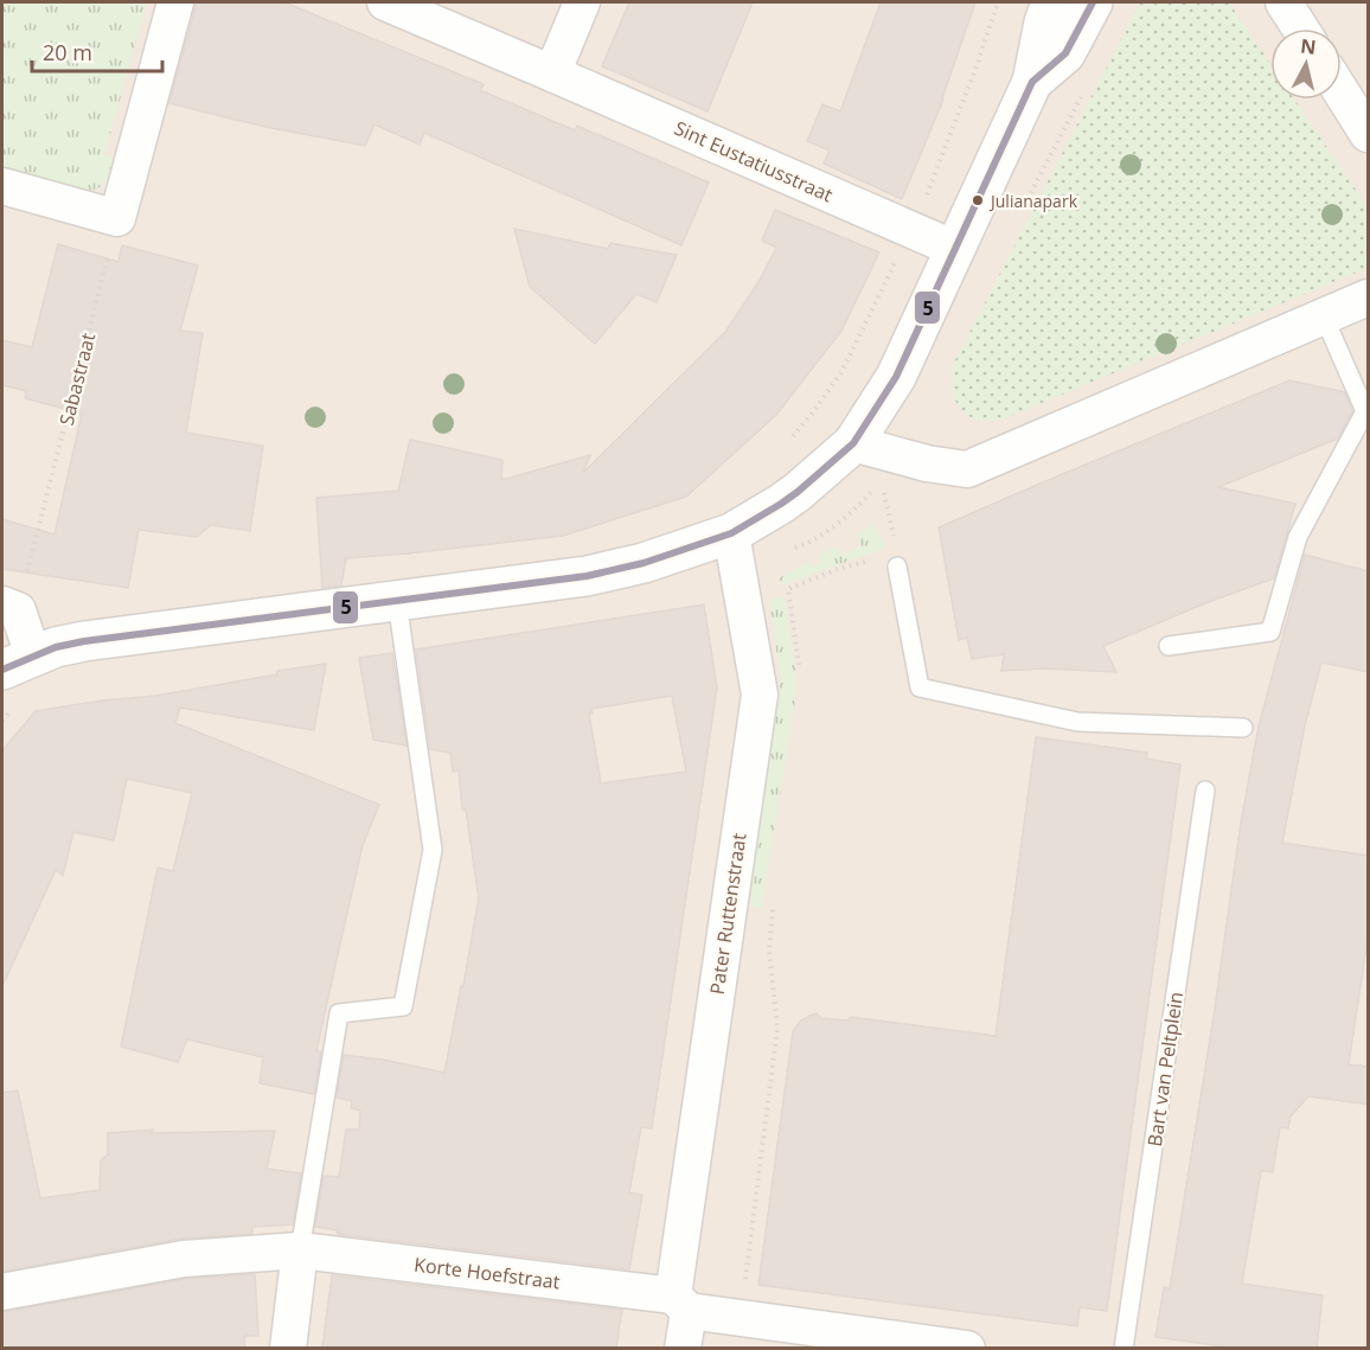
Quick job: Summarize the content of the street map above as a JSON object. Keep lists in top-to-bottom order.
{
  "streets": {
    "street": ["Sint Eustatiusstraat", "Pater Ruttenstraat", "Korte Hoefstraat"],
    "lane": ["Bart van Peltplein"],
    "path": ["Sabastraat"]
  },
  "crossings": [
    ["Pater Ruttenstraat", "Korte Hoefstraat"]
  ],
  "places": ["Julianapark"],
  "lines": ["transit line 5"],
  "scale_bar": "20 m",
  "north": "top"
}
